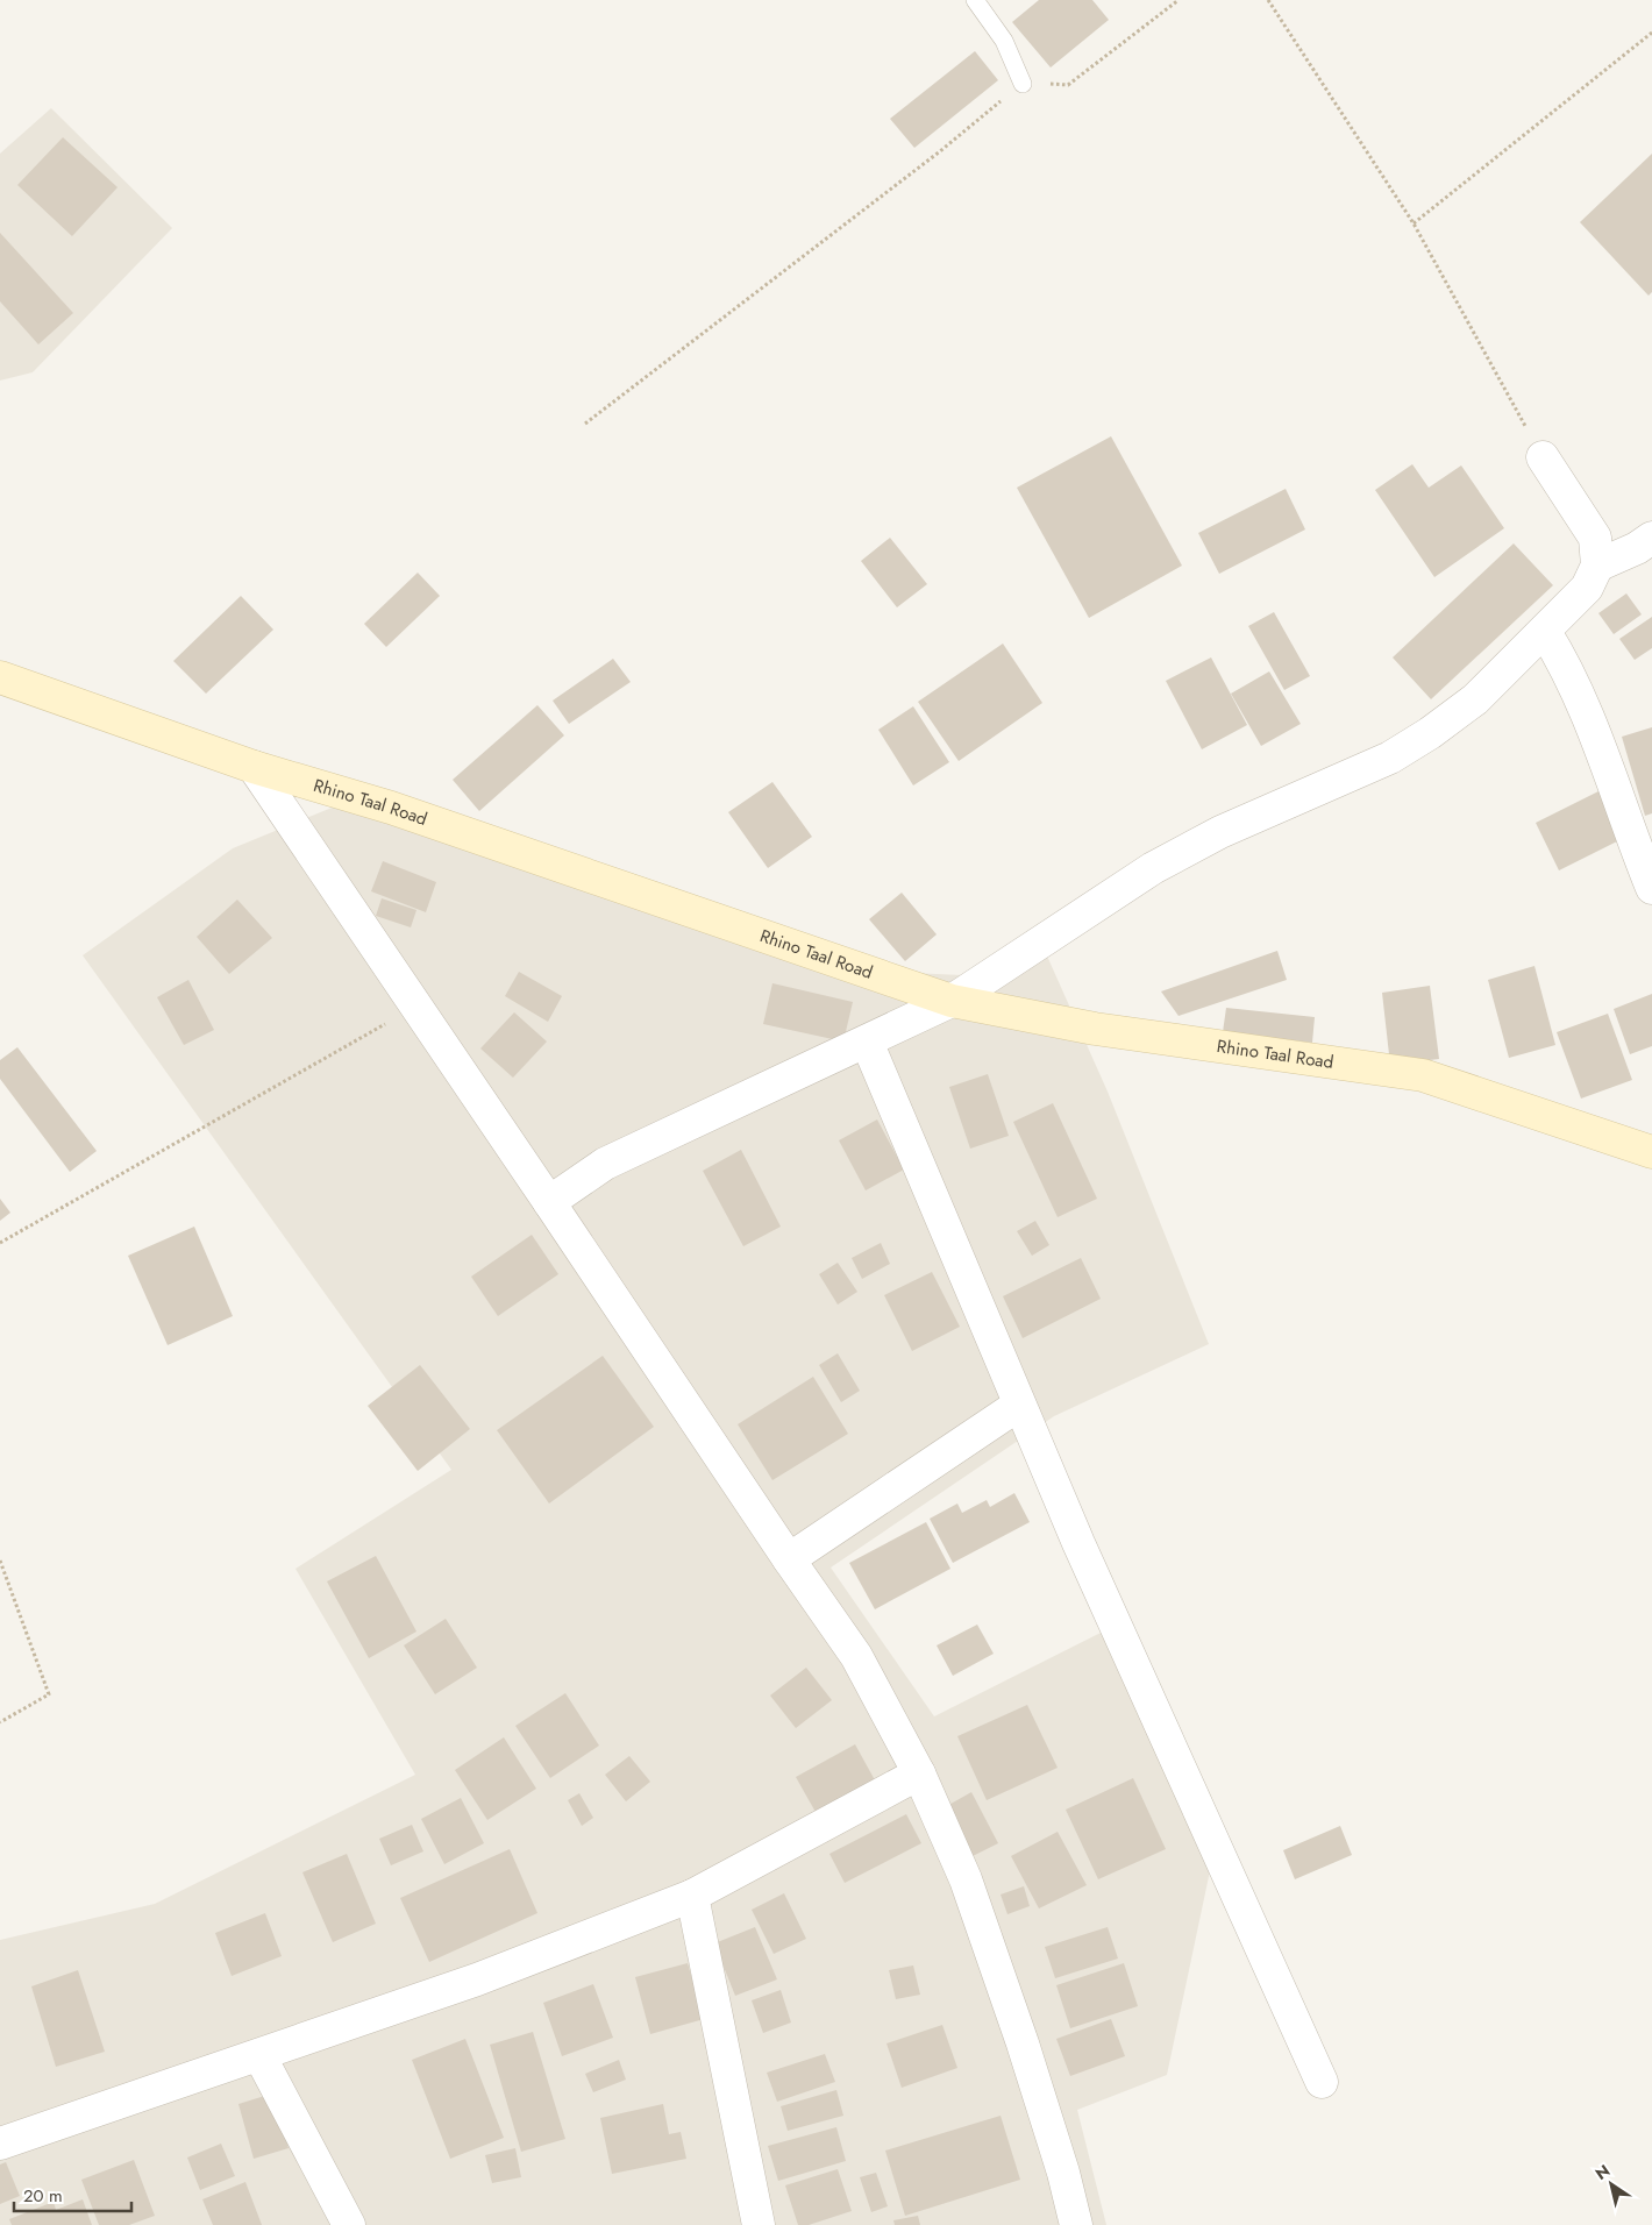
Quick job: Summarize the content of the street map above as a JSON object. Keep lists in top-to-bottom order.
{
  "streets": {
    "street": ["Rhino Taal Road"]
  },
  "scale_bar": "20 m",
  "north": "top left"
}
